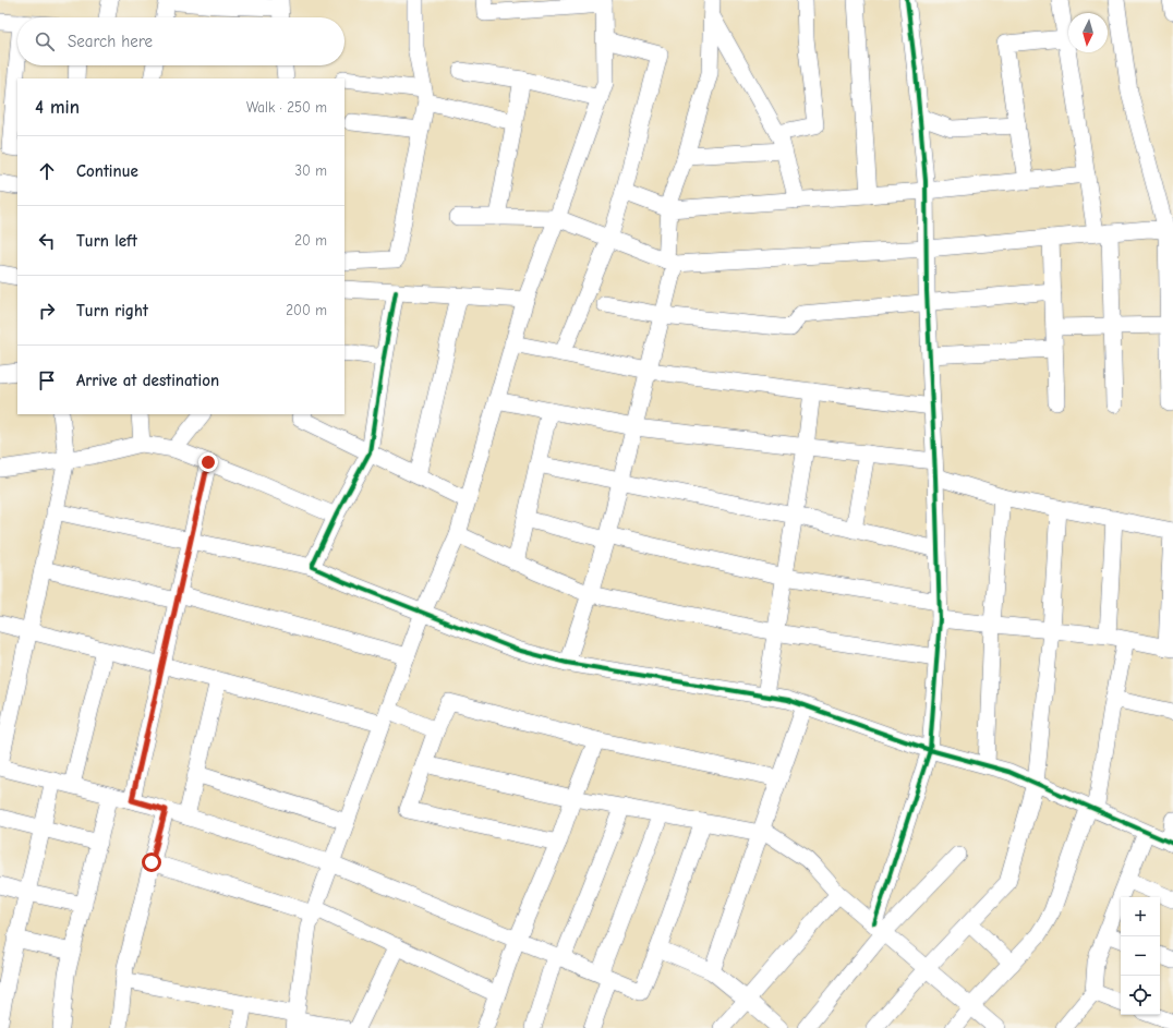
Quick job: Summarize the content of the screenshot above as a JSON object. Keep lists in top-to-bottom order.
{
  "north": "bottom",
  "page": {
    "search": "Search here",
    "heading": ["4 min", "Walk · 250 m"],
    "list": [
      ["Continue", "30 m"],
      ["Turn left", "20 m"],
      ["Turn right", "200 m"],
      "Arrive at destination"
    ],
    "map_buttons": ["+", "−"]
  }
}
